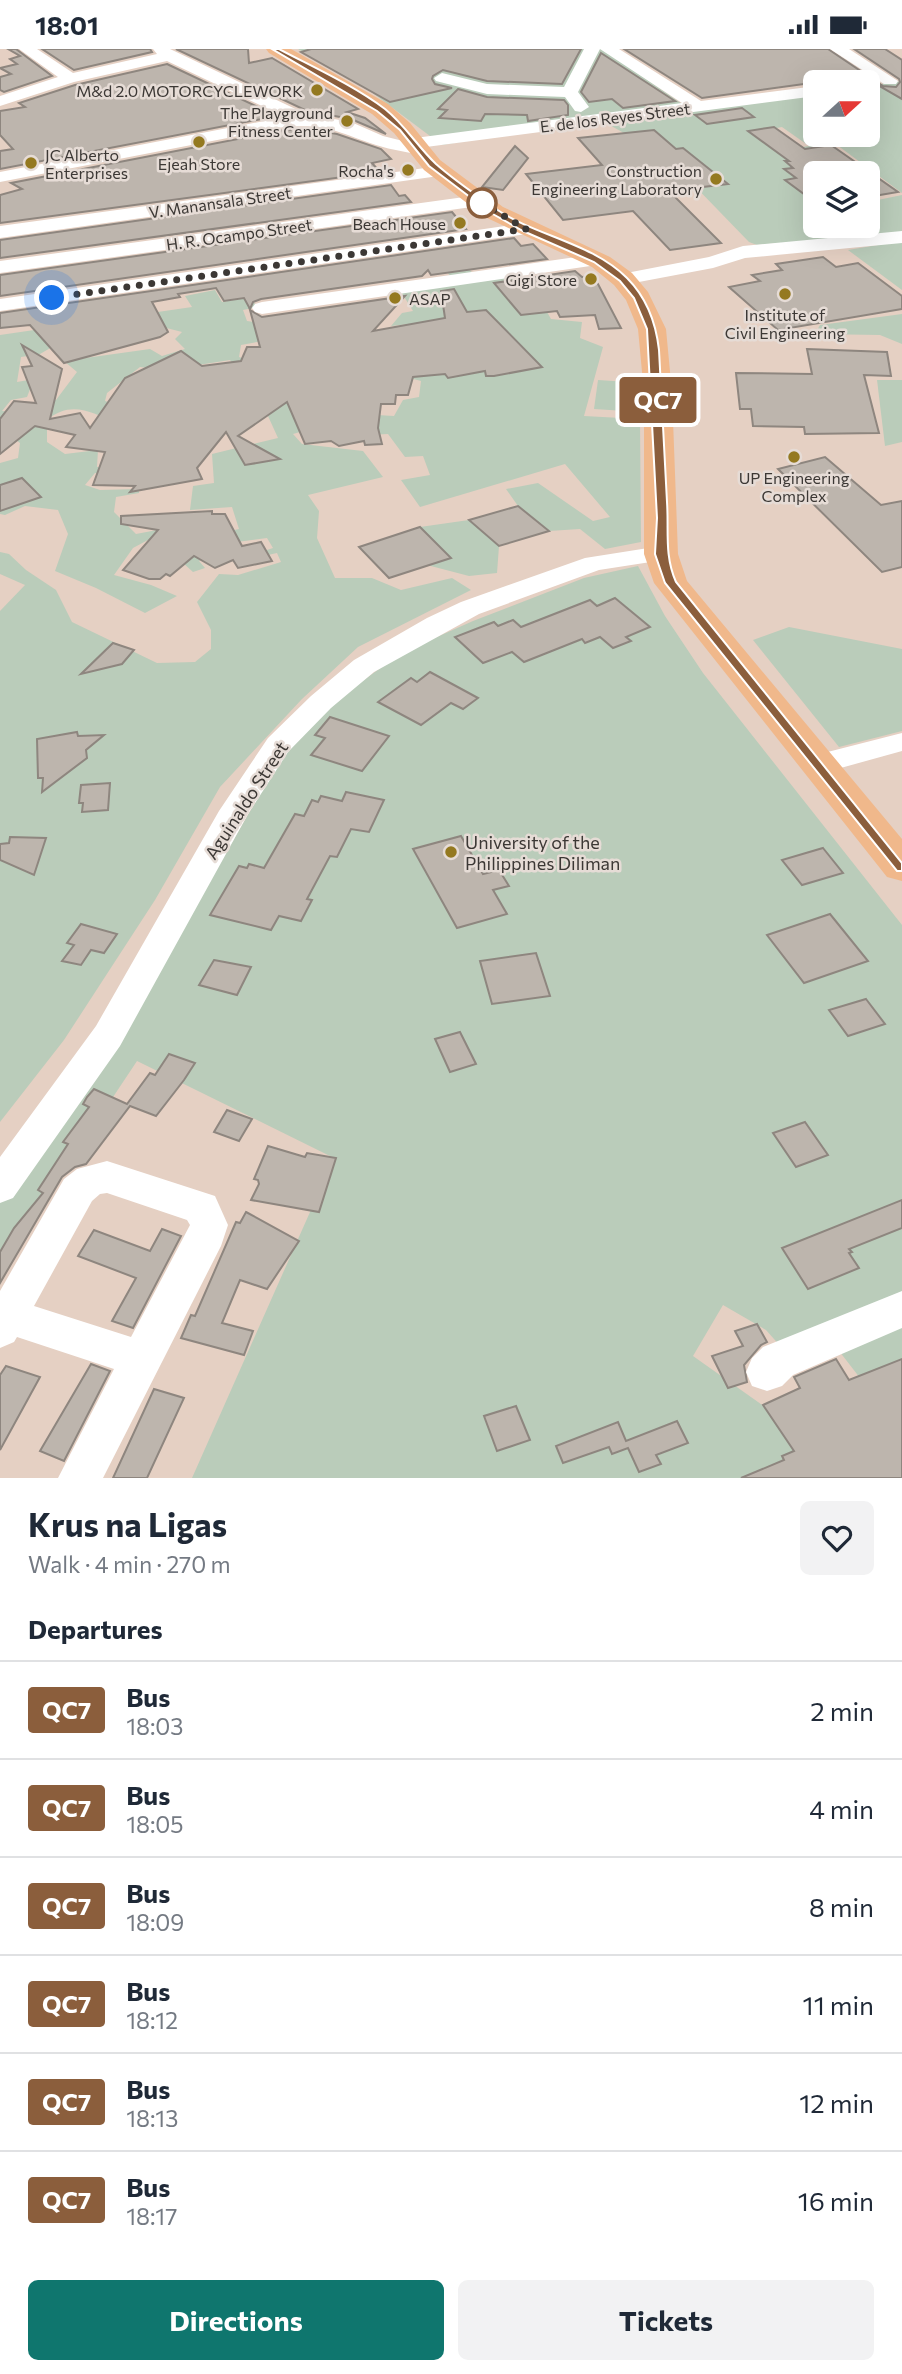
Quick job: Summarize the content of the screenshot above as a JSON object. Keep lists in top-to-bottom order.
{
  "streets": {
    "street": [
      "E. de los Reyes Street",
      "V. Manansala Street",
      "H. R. Ocampo Street",
      "Aguinaldo Street"
    ]
  },
  "places": [
    "M&d 2.0 MOTORCYCLEWORK",
    "The Playground Fitness Center",
    "Ejeah Store",
    "JC Alberto Enterprises",
    "Rocha's",
    "Construction Engineering Laboratory",
    "Beach House",
    "Gigi Store",
    "Institute of Civil Engineering",
    "ASAP",
    "UP Engineering Complex",
    "University of the Philippines Diliman"
  ],
  "lines": ["bus line QC7"],
  "north": "right",
  "page": {
    "status": "18:01",
    "on_map": "QC7",
    "heading": [
      ["Krus na Ligas", "Walk · 4 min · 270 m"],
      "Departures"
    ],
    "list": [
      {
        "mark": "QC7",
        "name": "Bus",
        "note": "18:03",
        "value": "2 min"
      },
      {
        "mark": "QC7",
        "name": "Bus",
        "note": "18:05",
        "value": "4 min"
      },
      {
        "mark": "QC7",
        "name": "Bus",
        "note": "18:09",
        "value": "8 min"
      },
      {
        "mark": "QC7",
        "name": "Bus",
        "note": "18:12",
        "value": "11 min"
      },
      {
        "mark": "QC7",
        "name": "Bus",
        "note": "18:13",
        "value": "12 min"
      },
      {
        "mark": "QC7",
        "name": "Bus",
        "note": "18:17",
        "value": "16 min"
      }
    ],
    "buttons": ["Directions", "Tickets"]
  }
}
